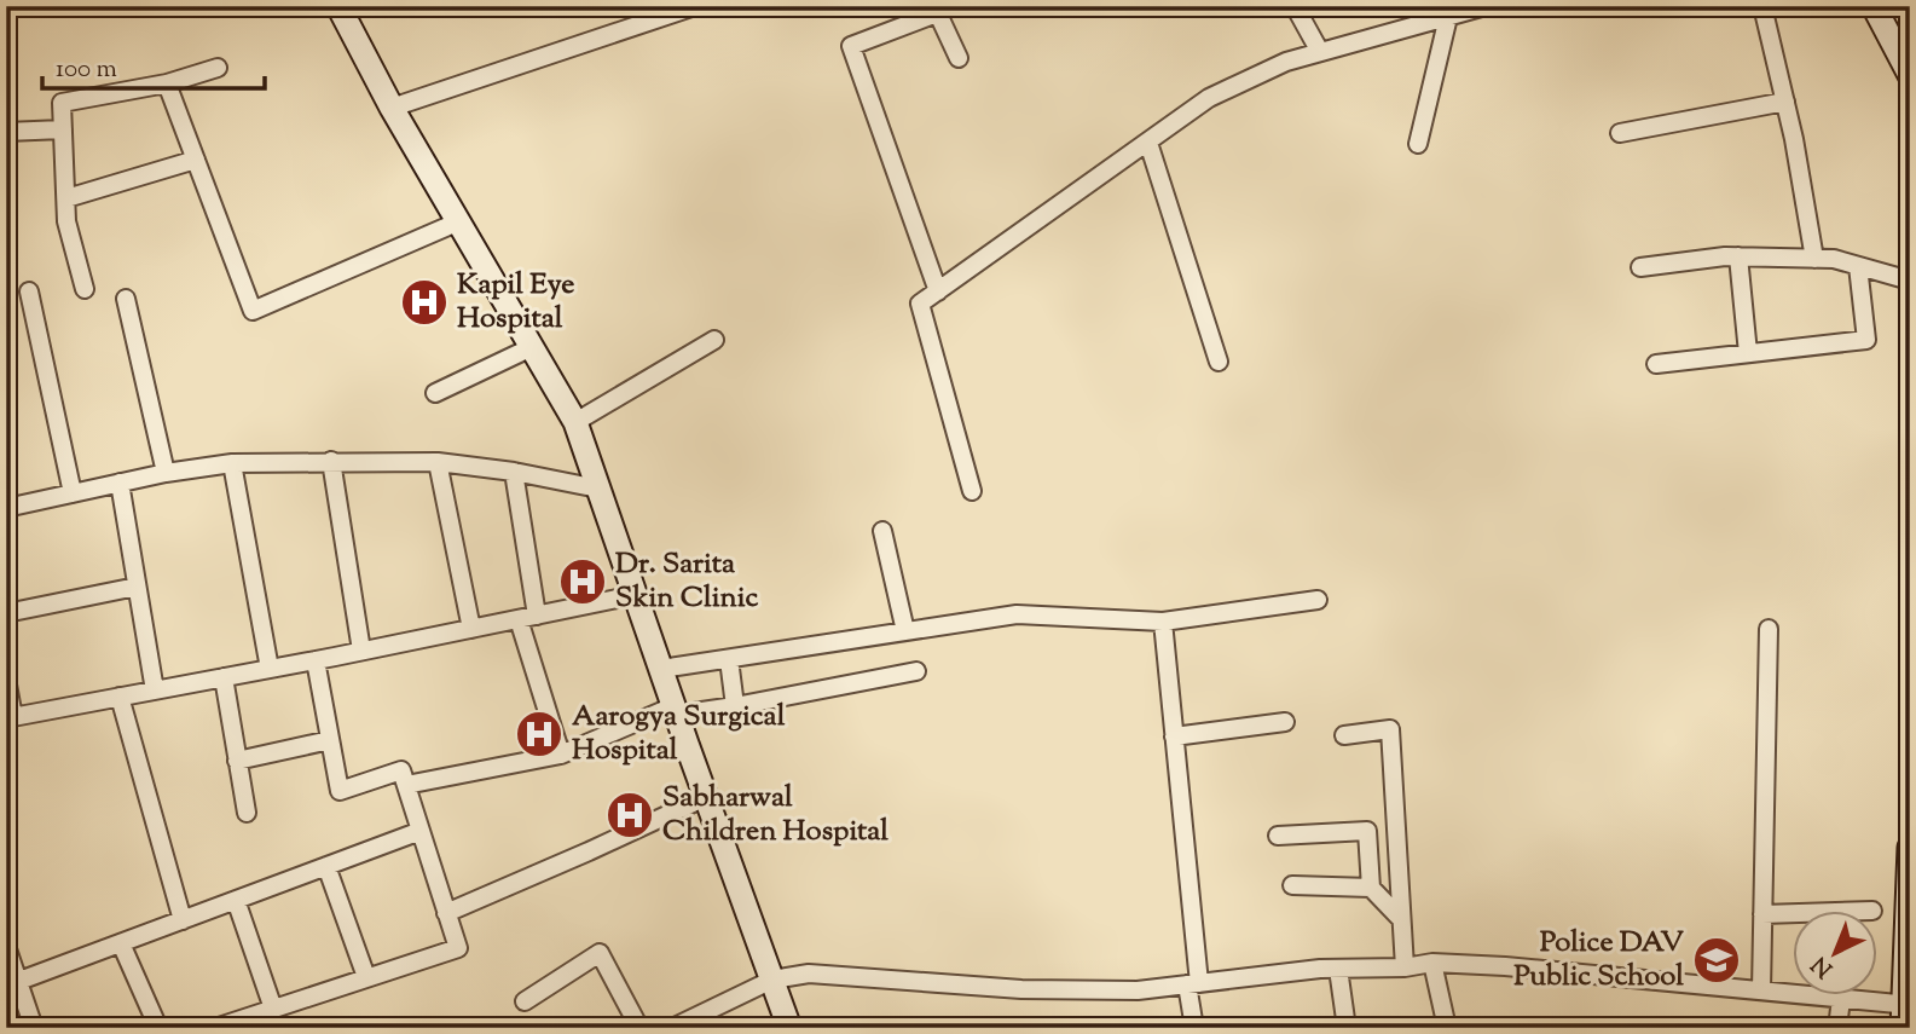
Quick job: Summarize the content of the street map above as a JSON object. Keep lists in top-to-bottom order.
{
  "places": {
    "hospital": [
      "Kapil Eye Hospital",
      "Dr. Sarita Skin Clinic",
      "Aarogya Surgical Hospital",
      "Sabharwal Children Hospital"
    ],
    "school or university": ["Police DAV Public School"]
  },
  "scale_bar": "100 m",
  "north": "bottom left"
}
